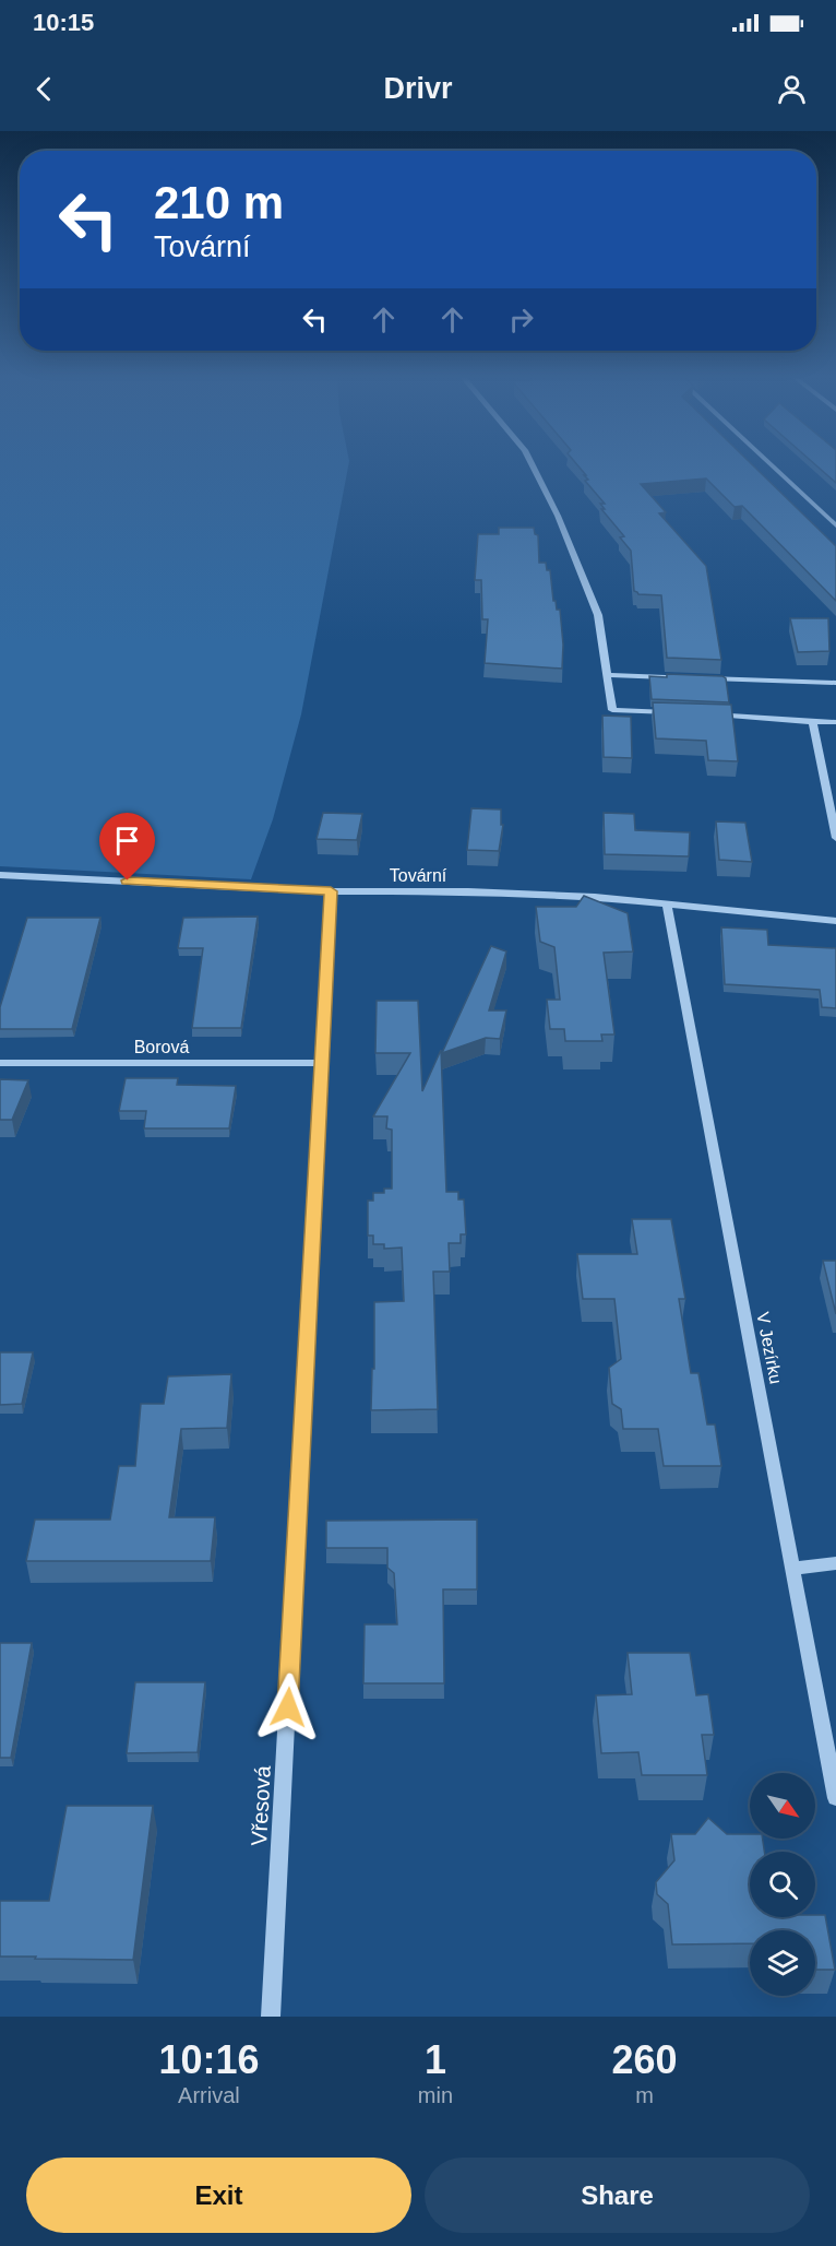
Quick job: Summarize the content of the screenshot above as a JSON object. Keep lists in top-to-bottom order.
{
  "streets": {
    "street": [
      "Tovární",
      "Borová",
      "V Jezírku",
      "Vřesová"
    ]
  },
  "crossings": [
    ["Tovární", "V Jezírku"],
    ["Tovární", "Vřesová"],
    ["Borová", "Vřesová"]
  ],
  "north": "bottom right",
  "page": {
    "status": "10:15",
    "header": "Drivr",
    "turn": ["210 m", "Tovární"],
    "eta": [
      "10:16",
      "Arrival",
      "1",
      "min",
      "260",
      "m"
    ],
    "buttons": ["Exit", "Share"]
  }
}
